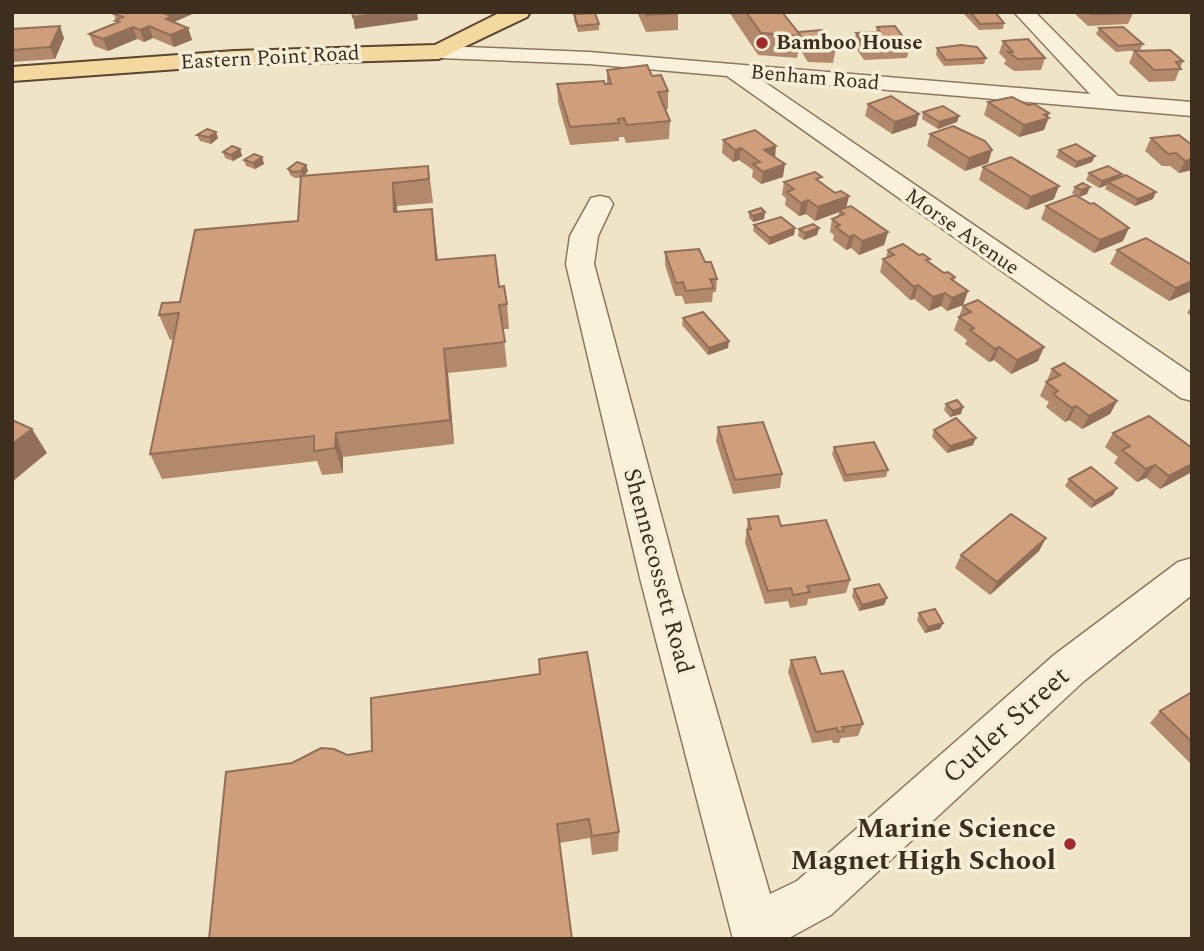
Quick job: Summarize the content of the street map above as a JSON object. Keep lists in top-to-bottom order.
{
  "streets": {
    "main road": ["Eastern Point Road"],
    "street": [
      "Benham Road",
      "Morse Avenue",
      "Shennecossett Road",
      "Cutler Street"
    ]
  },
  "crossings": [
    ["Eastern Point Road", "Benham Road"],
    ["Benham Road", "Morse Avenue"],
    ["Shennecossett Road", "Cutler Street"]
  ],
  "places": ["Bamboo House", "Marine Science Magnet High School"]
}
